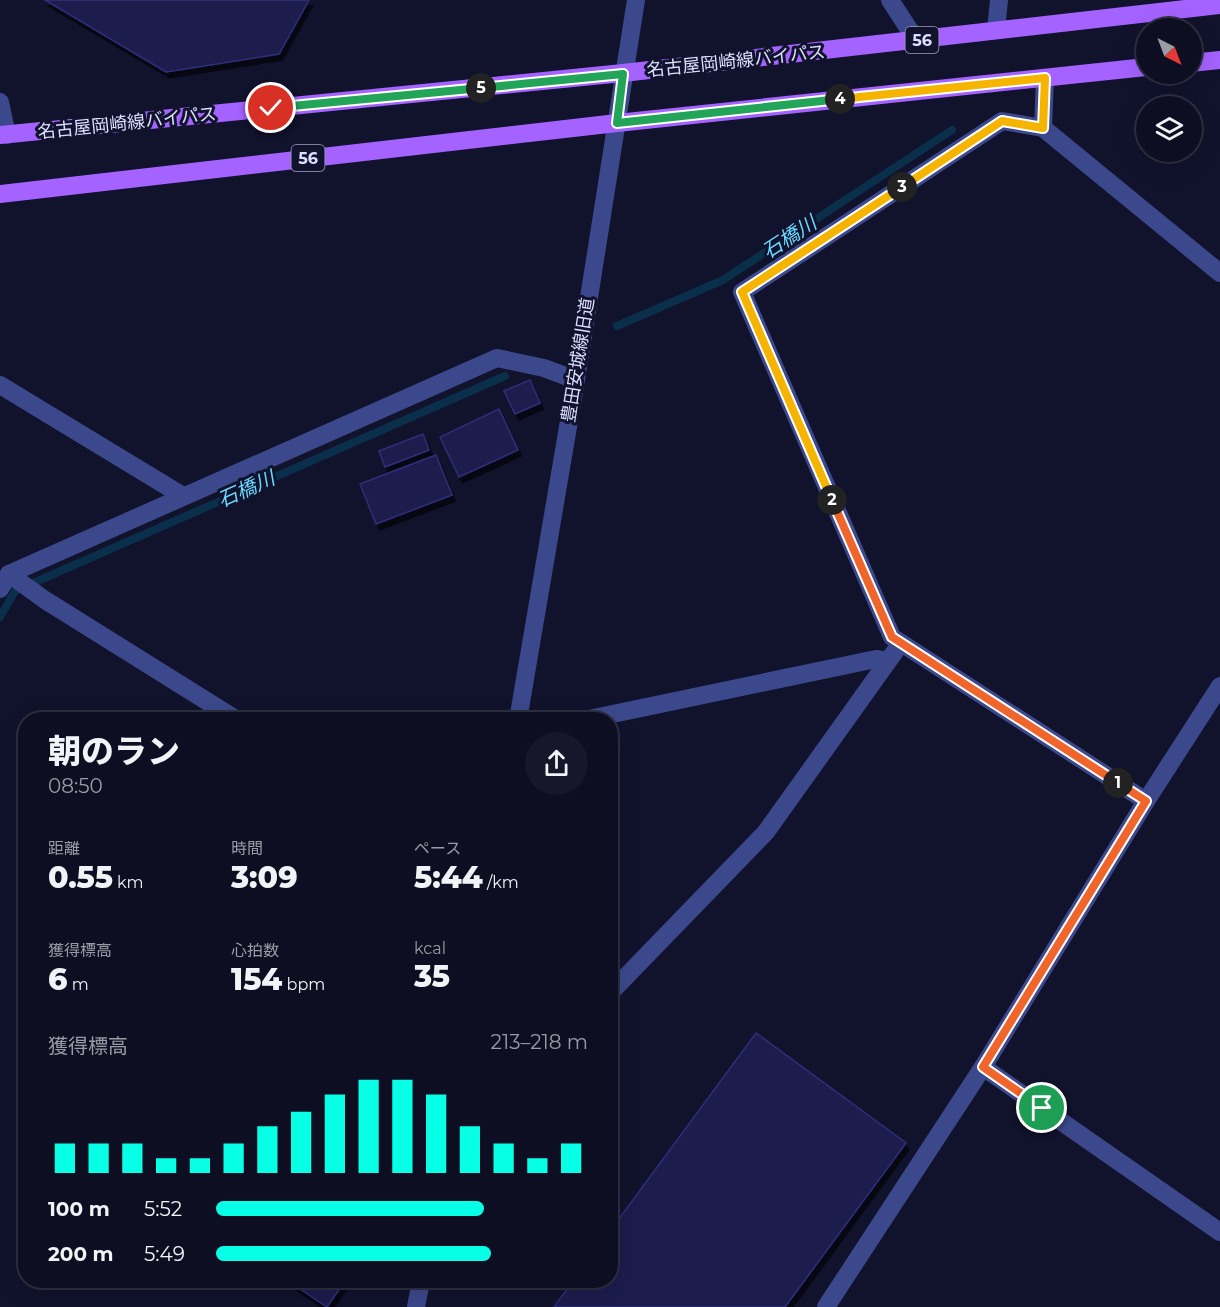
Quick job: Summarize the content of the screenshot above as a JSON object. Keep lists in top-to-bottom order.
{
  "streets": {
    "main road": ["56", "名古屋岡崎線バイパス"],
    "street": ["豊田安城線旧道"]
  },
  "crossings": [
    ["56", "豊田安城線旧道"],
    ["名古屋岡崎線バイパス", "豊田安城線旧道"]
  ],
  "water": ["石橋川"],
  "north": "bottom right",
  "page": {
    "pins": [
      "5",
      "4",
      "3",
      "2",
      "1"
    ],
    "heading": ["朝のラン", "08:50"],
    "stats": [
      ["距離", "0.55 km"],
      ["時間", "3:09"],
      ["ペース", "5:44 /km"],
      ["獲得標高", "6 m"],
      ["心拍数", "154 bpm"],
      ["kcal", "35"]
    ],
    "chart": ["獲得標高", "213–218 m"],
    "list": [
      {
        "name": "100 m",
        "note": "5:52"
      },
      {
        "name": "200 m",
        "note": "5:49"
      }
    ]
  }
}
